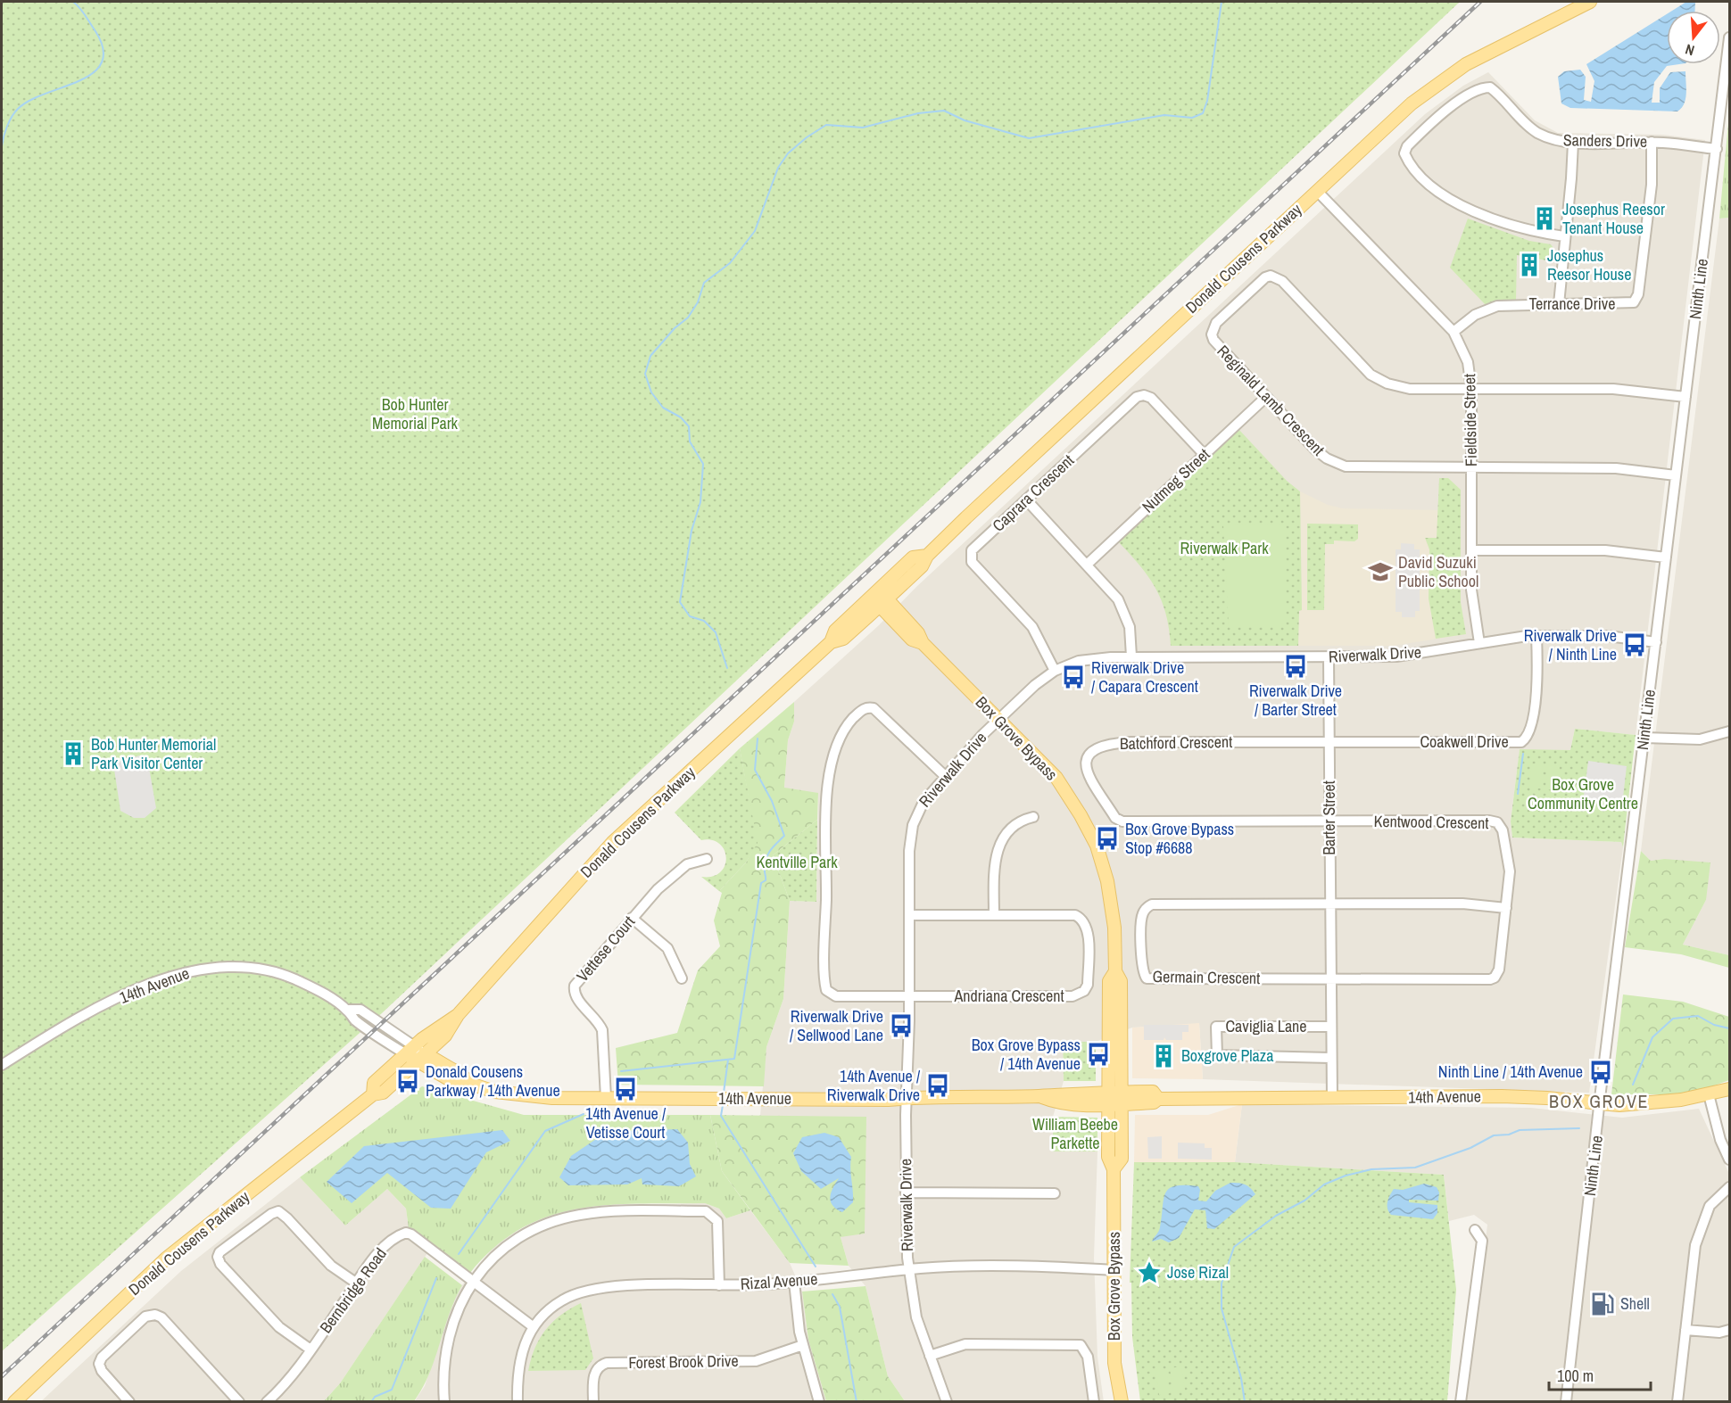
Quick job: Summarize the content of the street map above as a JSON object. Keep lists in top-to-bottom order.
{
  "streets": {
    "main road": ["Donald Cousens Parkway", "Box Grove Bypass", "14th Avenue"],
    "street": [
      "Sanders Drive",
      "Ninth Line",
      "Terrance Drive",
      "Reginald Lamb Crescent",
      "Fieldside Street",
      "Nutmeg Street",
      "Caprara Crescent",
      "Riverwalk Drive",
      "Coakwell Drive",
      "Batchford Crescent",
      "Barter Street",
      "Kentwood Crescent",
      "Vettese Court",
      "Germain Crescent",
      "Andriana Crescent",
      "Caviglia Lane",
      "Rizal Avenue",
      "Bernbridge Road",
      "Forest Brook Drive"
    ]
  },
  "crossings": [
    ["Sanders Drive", "Ninth Line"],
    ["Sanders Drive", "Terrance Drive"],
    ["Donald Cousens Parkway", "Fieldside Street"],
    ["Donald Cousens Parkway", "Box Grove Bypass"],
    ["Donald Cousens Parkway", "14th Avenue"],
    ["Ninth Line", "Reginald Lamb Crescent"],
    ["Ninth Line", "Riverwalk Drive"],
    ["Ninth Line", "14th Avenue"],
    ["Terrance Drive", "Fieldside Street"],
    ["Reginald Lamb Crescent", "Fieldside Street"],
    ["Reginald Lamb Crescent", "Nutmeg Street"],
    ["Fieldside Street", "Riverwalk Drive"],
    ["Nutmeg Street", "Caprara Crescent"],
    ["Caprara Crescent", "Riverwalk Drive"],
    ["Riverwalk Drive", "Box Grove Bypass"],
    ["Riverwalk Drive", "Coakwell Drive"],
    ["Riverwalk Drive", "Barter Street"],
    ["Riverwalk Drive", "14th Avenue"],
    ["Riverwalk Drive", "Andriana Crescent"],
    ["Riverwalk Drive", "Rizal Avenue"],
    ["Box Grove Bypass", "14th Avenue"],
    ["Box Grove Bypass", "Rizal Avenue"],
    ["Coakwell Drive", "Batchford Crescent"],
    ["Coakwell Drive", "Barter Street"],
    ["Batchford Crescent", "Barter Street"],
    ["Batchford Crescent", "Kentwood Crescent"],
    ["Barter Street", "Kentwood Crescent"],
    ["Barter Street", "Germain Crescent"],
    ["Barter Street", "14th Avenue"],
    ["Barter Street", "Caviglia Lane"],
    ["Kentwood Crescent", "Germain Crescent"],
    ["Vettese Court", "14th Avenue"],
    ["Rizal Avenue", "Bernbridge Road"]
  ],
  "districts": ["BOX GROVE"],
  "parks": [
    "Bob Hunter Memorial Park",
    "Riverwalk Park",
    "Box Grove Community Centre",
    "Kentville Park",
    "William Beebe Parkette"
  ],
  "places": {
    "building": [
      "Josephus Reesor Tenant House",
      "Josephus Reesor House",
      "Bob Hunter Memorial Park Visitor Center",
      "Boxgrove Plaza"
    ],
    "school or university": ["David Suzuki Public School"],
    "bus stop": [
      "Riverwalk Drive / Ninth Line",
      "Riverwalk Drive / Barter Street",
      "Riverwalk Drive / Capara Crescent",
      "Box Grove Bypass Stop #6688",
      "Riverwalk Drive / Sellwood Lane",
      "Box Grove Bypass / 14th Avenue",
      "Ninth Line / 14th Avenue",
      "Donald Cousens Parkway / 14th Avenue",
      "14th Avenue / Riverwalk Drive",
      "14th Avenue / Vetisse Court"
    ],
    "place": ["Jose Rizal"],
    "fuel station": ["Shell"]
  },
  "scale_bar": "100 m",
  "north": "bottom"
}
